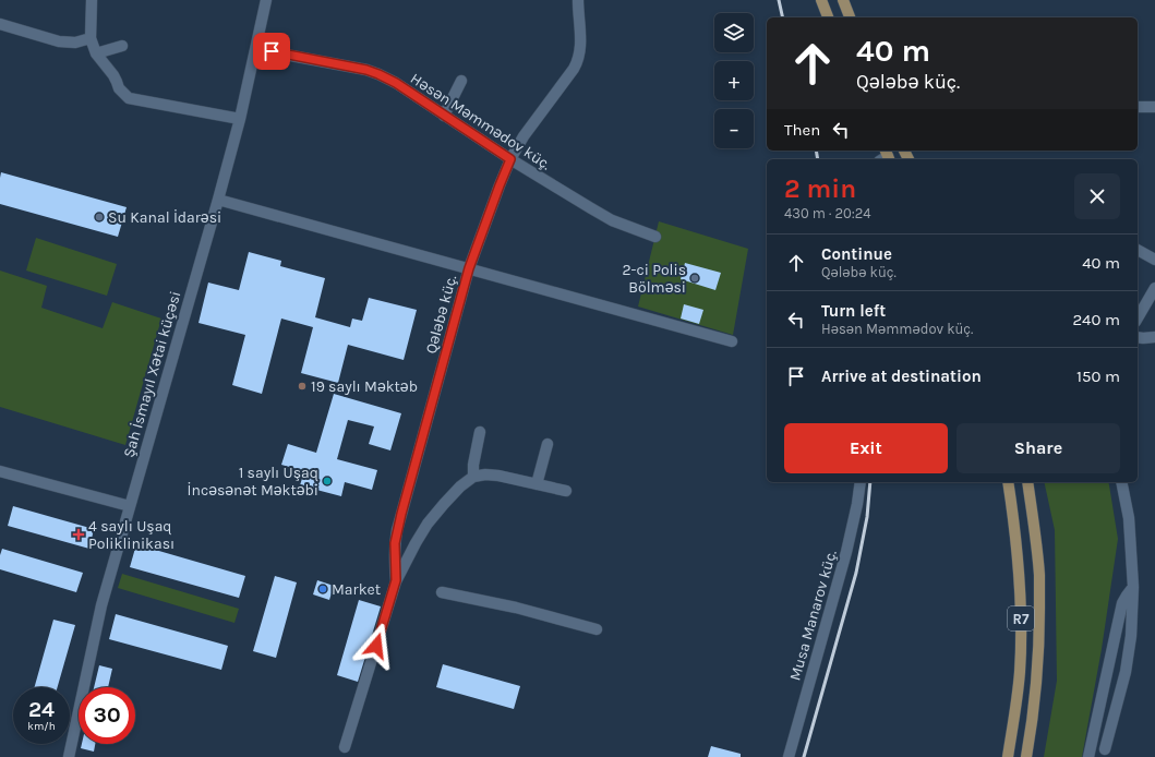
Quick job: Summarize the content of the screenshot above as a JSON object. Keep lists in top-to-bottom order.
{
  "streets": {
    "main road": ["R7"],
    "street": [
      "Həsən Məmmədov küç.",
      "Qələbə küç.",
      "Şah İsmayıl Xətai küçəsi",
      "Musa Manarov küç."
    ]
  },
  "crossings": [
    ["Həsən Məmmədov küç.", "Qələbə küç."],
    ["Həsən Məmmədov küç.", "Şah İsmayıl Xətai küçəsi"]
  ],
  "places": {
    "other": [
      "Su Kanal İdarəsi",
      "2-ci Polis Bölməsi",
      "19 saylı Məktəb",
      "1 saylı Uşaq İncəsənət Məktəbi",
      "Market"
    ],
    "health": ["4 saylı Uşaq Poliklinikası"]
  },
  "page": {
    "map_buttons": ["+", "−"],
    "turn": ["40 m", "Qələbə küç."],
    "then": "Then",
    "heading": ["2 min", "430 m · 20:24"],
    "list": [
      {
        "name": "Continue",
        "note": "Qələbə küç.",
        "value": "40 m"
      },
      {
        "name": "Turn left",
        "note": "Həsən Məmmədov küç.",
        "value": "240 m"
      },
      {
        "name": "Arrive at destination",
        "value": "150 m"
      }
    ],
    "buttons": ["Exit", "Share"],
    "speed": "24 km/h",
    "limit": "30"
  }
}
